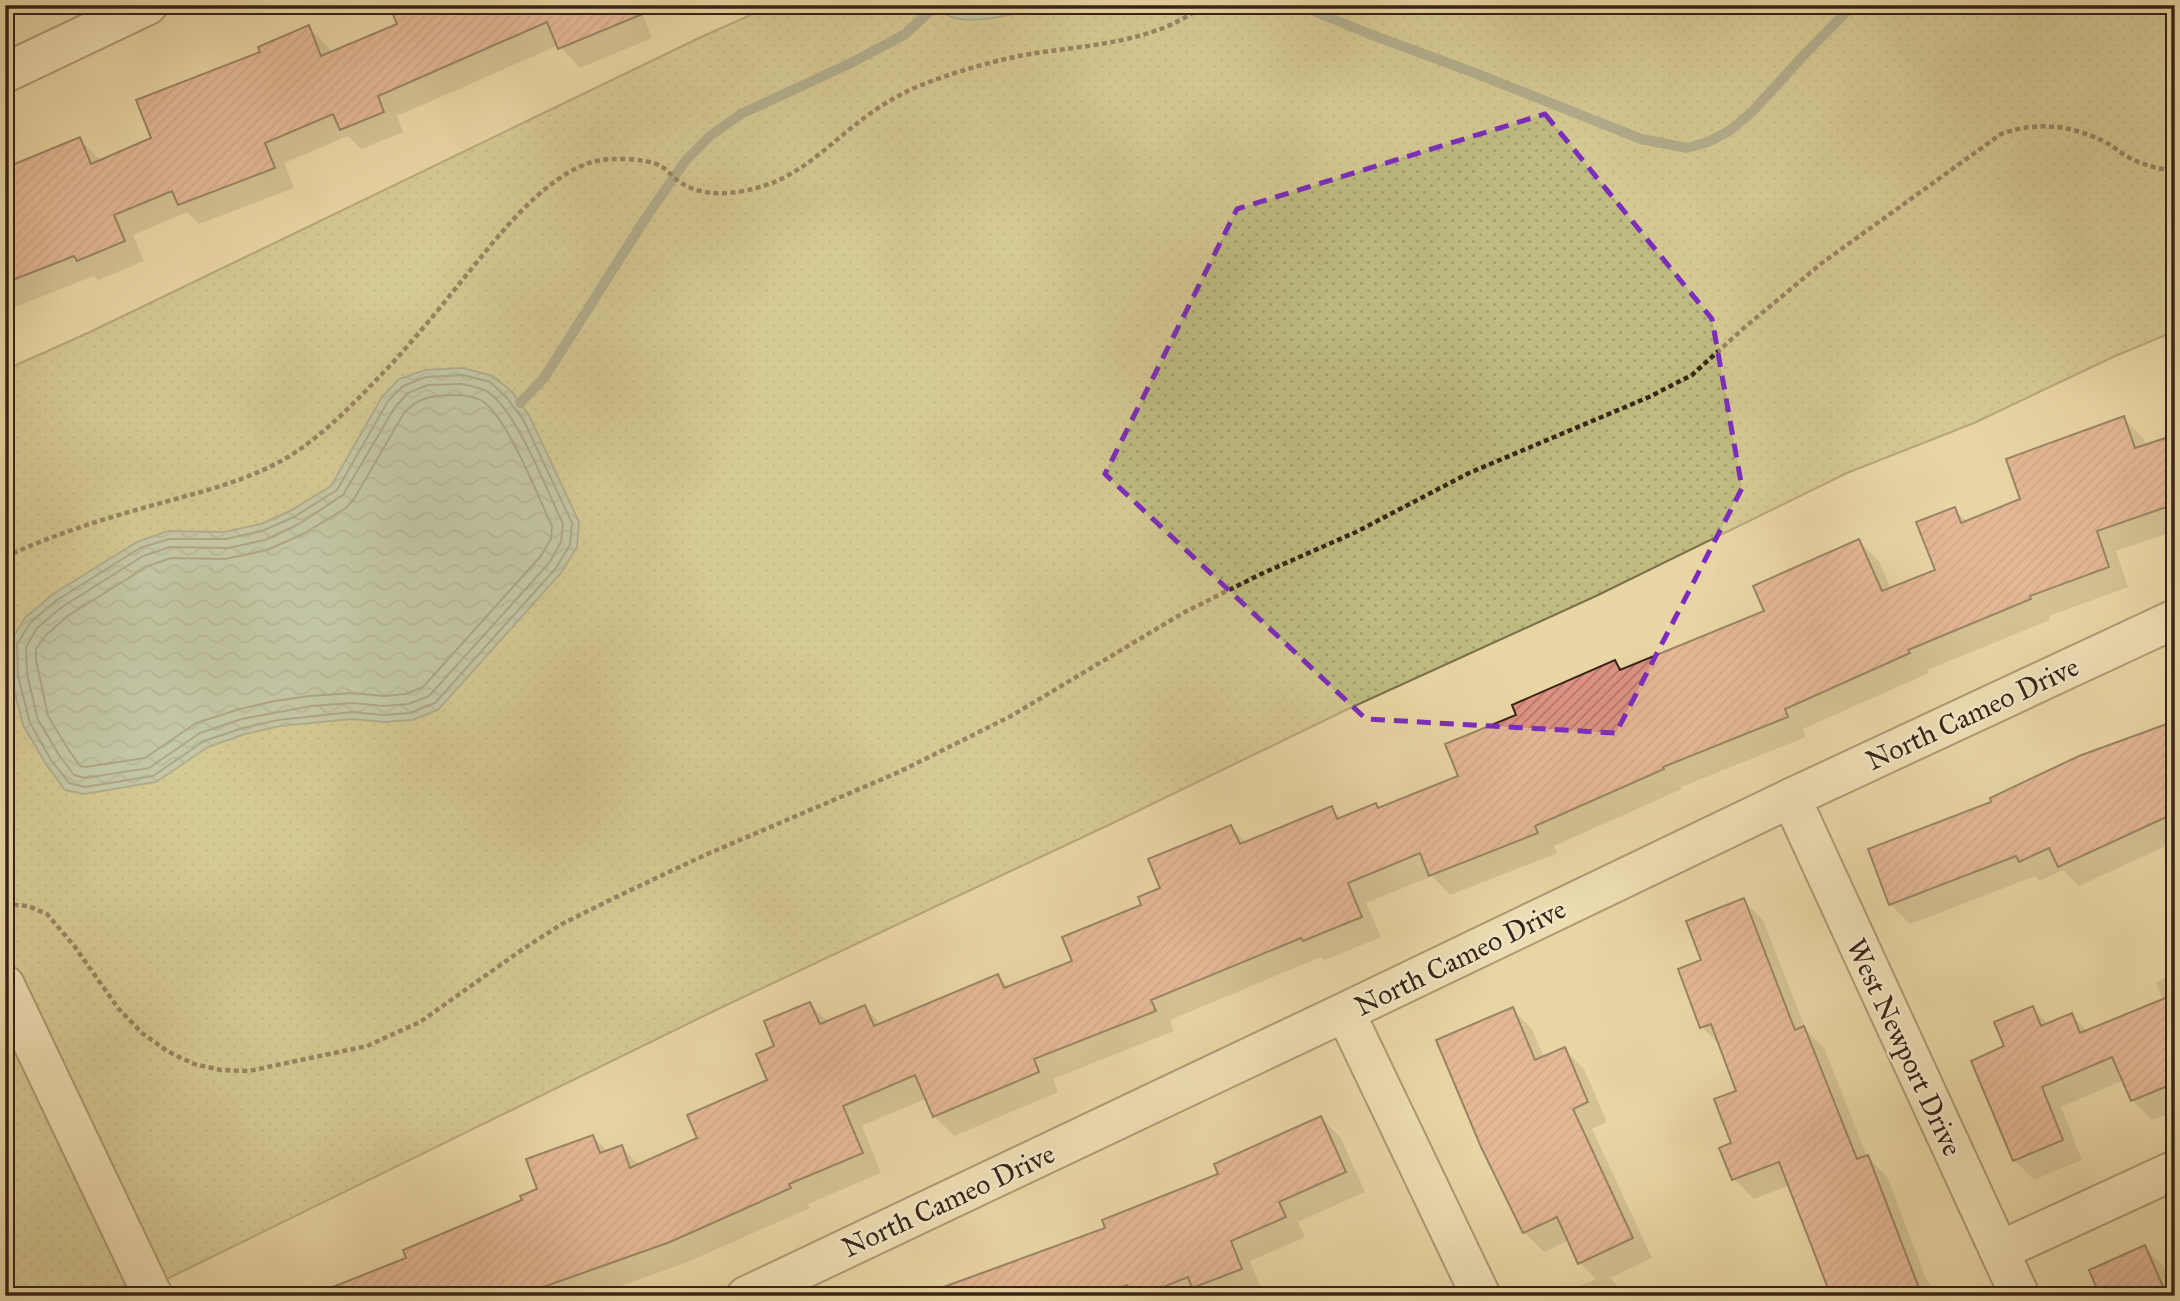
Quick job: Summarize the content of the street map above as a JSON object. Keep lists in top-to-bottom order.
{
  "streets": {
    "street": ["North Cameo Drive", "West Newport Drive"]
  },
  "crossings": [
    ["North Cameo Drive", "West Newport Drive"]
  ]
}
